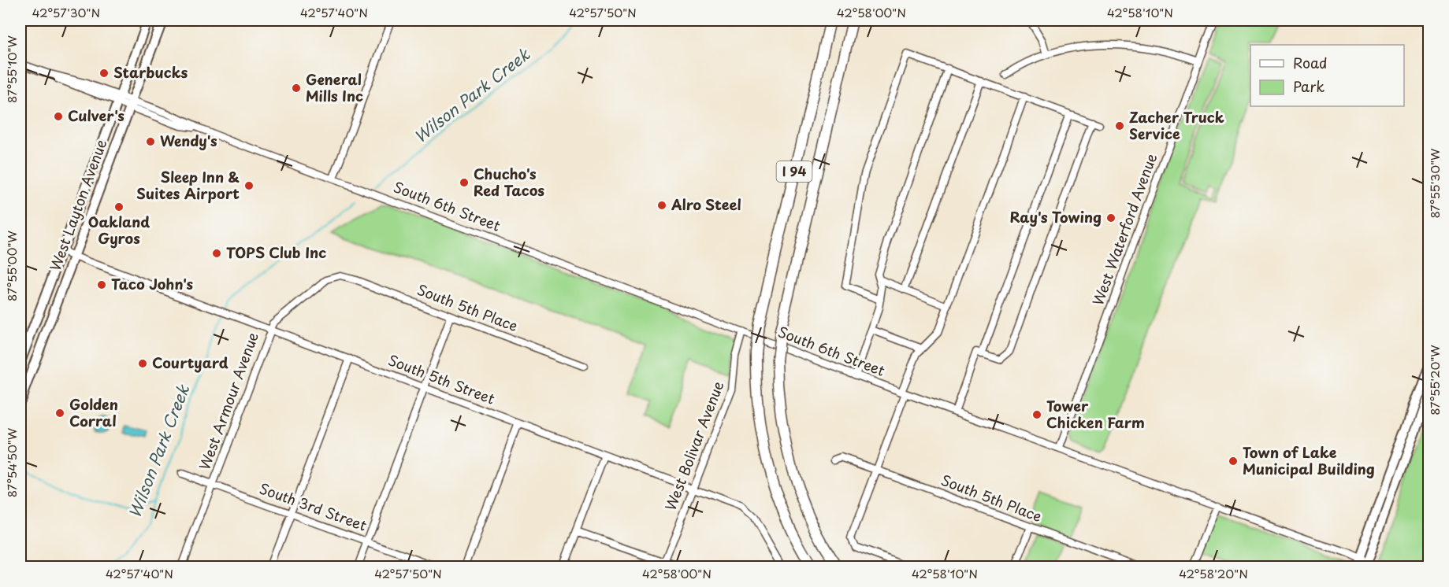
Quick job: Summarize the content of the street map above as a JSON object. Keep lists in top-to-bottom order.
{
  "streets": {
    "highway": ["I 94"],
    "main road": ["West Layton Avenue"],
    "street": [
      "South 6th Street",
      "West Waterford Avenue",
      "South 5th Place",
      "South 5th Street",
      "West Armour Avenue",
      "West Bolivar Avenue",
      "South 3rd Street"
    ]
  },
  "crossings": [
    ["West Layton Avenue", "South 6th Street"],
    ["West Layton Avenue", "South 5th Street"],
    ["South 6th Street", "West Waterford Avenue"],
    ["South 6th Street", "West Bolivar Avenue"],
    ["South 5th Place", "West Armour Avenue"],
    ["South 5th Street", "West Armour Avenue"],
    ["South 5th Street", "West Bolivar Avenue"],
    ["West Armour Avenue", "South 3rd Street"]
  ],
  "water": ["Wilson Park Creek"],
  "places": [
    "Starbucks",
    "General Mills Inc",
    "Culver's",
    "Zacher Truck Service",
    "Wendy's",
    "Chucho's Red Tacos",
    "Sleep Inn & Suites Airport",
    "Alro Steel",
    "Oakland Gyros",
    "Ray's Towing",
    "TOPS Club Inc",
    "Taco John's",
    "Courtyard",
    "Golden Corral",
    "Tower Chicken Farm",
    "Town of Lake Municipal Building"
  ],
  "legend": ["Road", "Park"],
  "coordinates": [
    "42°57'30\"N",
    "42°57'40\"N",
    "42°57'50\"N",
    "42°58'00\"N",
    "42°58'10\"N",
    "87°55'10\"W",
    "87°55'30\"W",
    "87°55'00\"W",
    "87°55'20\"W",
    "87°54'50\"W",
    "42°58'20\"N"
  ]
}
